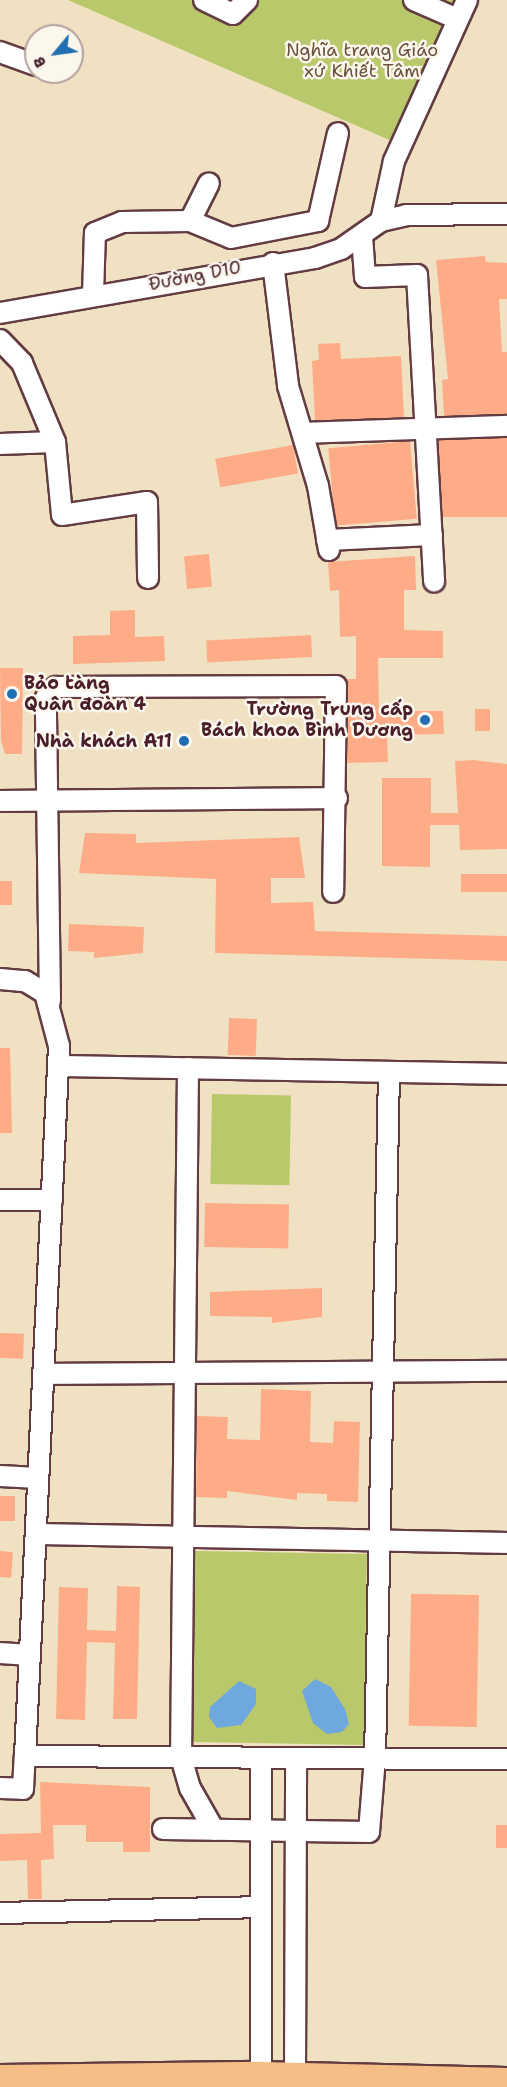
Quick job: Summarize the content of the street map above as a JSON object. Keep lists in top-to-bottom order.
{
  "streets": {
    "street": ["Đường D10"]
  },
  "parks": ["Nghĩa trang Giáo xứ Khiết Tâm"],
  "places": ["Bảo tàng Quân đoàn 4", "Trường Trung cấp Bách khoa Bình Dương", "Nhà khách A11"],
  "north": "bottom left"
}
